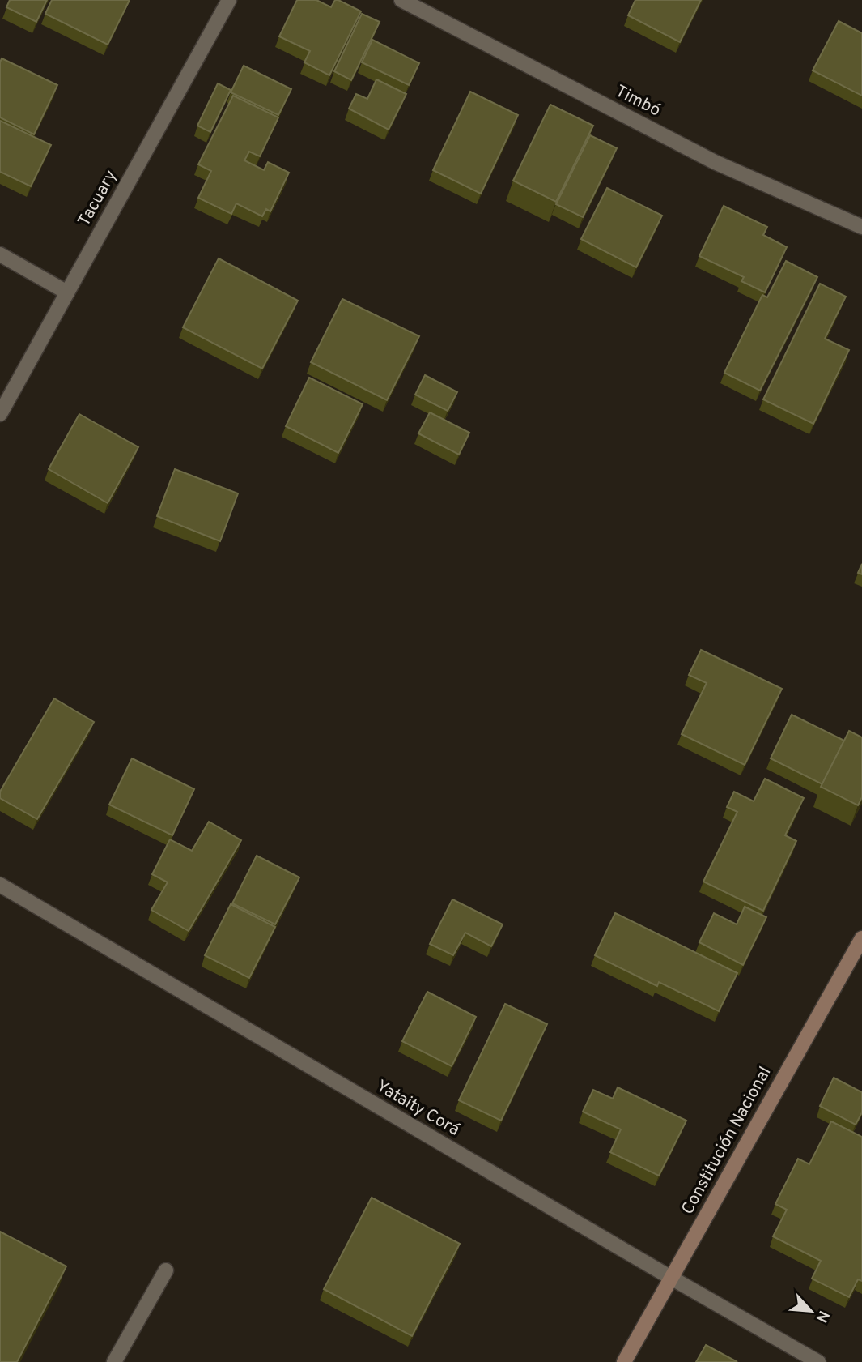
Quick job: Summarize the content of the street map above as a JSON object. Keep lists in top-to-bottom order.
{
  "streets": {
    "street": [
      "Timbó",
      "Tacuary",
      "Yataity Corá",
      "Constitución Nacional"
    ]
  },
  "crossings": [
    ["Yataity Corá", "Constitución Nacional"]
  ],
  "north": "bottom right"
}
